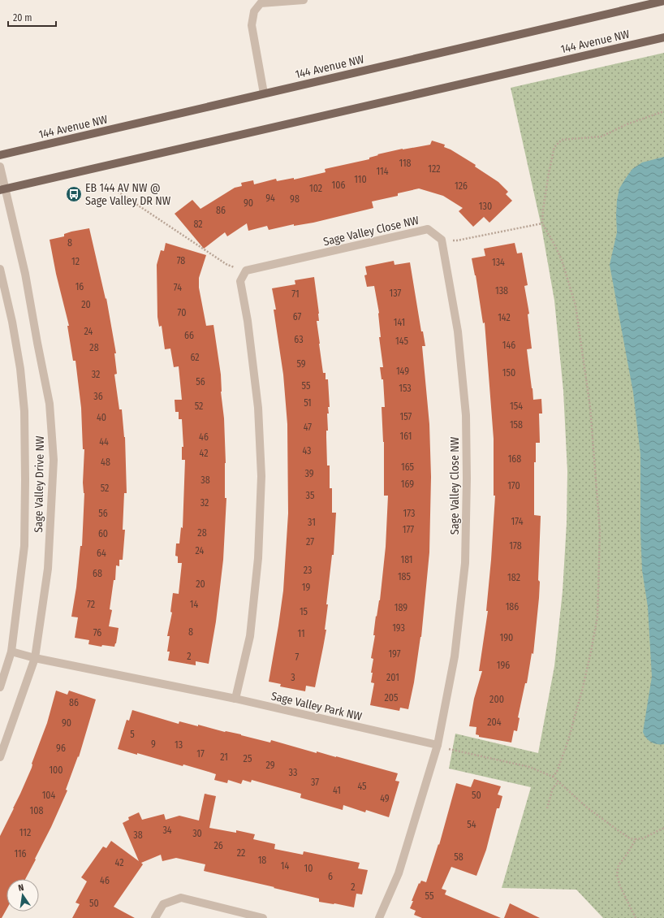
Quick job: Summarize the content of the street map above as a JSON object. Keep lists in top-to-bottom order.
{
  "streets": {
    "main road": ["144 Avenue NW"],
    "street": ["Sage Valley Close NW", "Sage Valley Drive NW", "Sage Valley Park NW"]
  },
  "crossings": [
    ["144 Avenue NW", "Sage Valley Drive NW"],
    ["Sage Valley Close NW", "Sage Valley Park NW"],
    ["Sage Valley Drive NW", "Sage Valley Park NW"]
  ],
  "places": {
    "bus stop": ["EB 144 AV NW @ Sage Valley DR NW"]
  },
  "house_numbers": [
    "118",
    "122",
    "114",
    "110",
    "106",
    "126",
    "102",
    "94",
    "98",
    "90",
    "130",
    "86",
    "82",
    "8",
    "78",
    "12",
    "134",
    "16",
    "74",
    "138",
    "137",
    "71",
    "20",
    "70",
    "67",
    "142",
    "141",
    "24",
    "66",
    "63",
    "145",
    "146",
    "28",
    "62",
    "59",
    "149",
    "150",
    "32",
    "56",
    "55",
    "153",
    "36",
    "51",
    "52",
    "154",
    "157",
    "40",
    "158",
    "47",
    "161",
    "46",
    "44",
    "43",
    "42",
    "168",
    "48",
    "165",
    "39",
    "38",
    "169",
    "170",
    "52",
    "35",
    "32",
    "56",
    "173",
    "174",
    "31",
    "177",
    "28",
    "60",
    "27",
    "178",
    "24",
    "64",
    "181",
    "23",
    "68",
    "185",
    "182",
    "20",
    "19",
    "72",
    "14",
    "186",
    "189",
    "15",
    "193",
    "8",
    "76",
    "11",
    "190",
    "197",
    "2",
    "7",
    "196",
    "3",
    "201",
    "205",
    "200",
    "86",
    "204",
    "90",
    "5",
    "9",
    "13",
    "96",
    "17",
    "21",
    "25",
    "29",
    "100",
    "33",
    "37",
    "45",
    "41",
    "104",
    "50",
    "49",
    "108",
    "54",
    "34",
    "112",
    "30",
    "38",
    "26",
    "22",
    "116",
    "58",
    "18",
    "42",
    "14",
    "10",
    "6",
    "46",
    "2",
    "55",
    "50"
  ],
  "scale_bar": "20 m",
  "north": "top"
}
